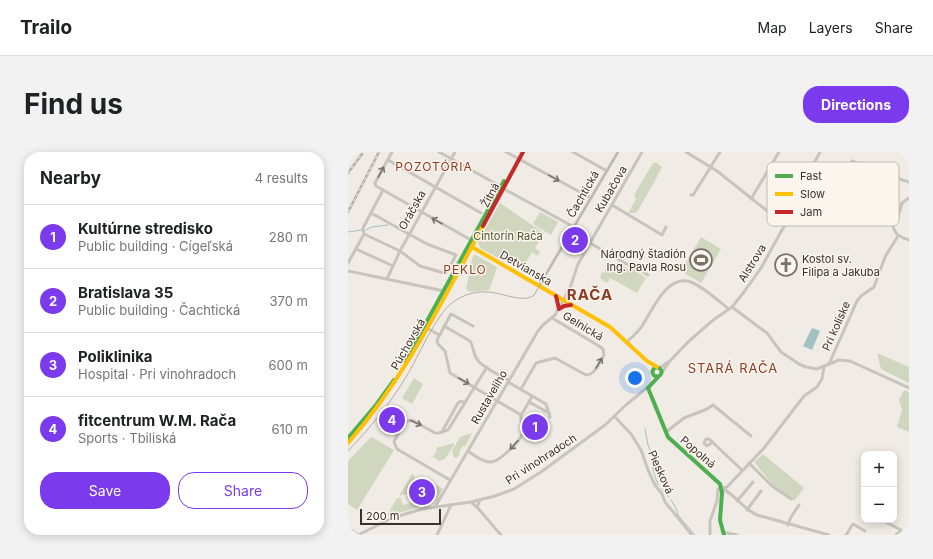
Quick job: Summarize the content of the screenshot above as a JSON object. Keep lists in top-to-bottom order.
{
  "streets": {
    "main road": [
      "Žitná",
      "Detvianska",
      "Púchovská",
      "Popolná",
      "Pri vinohradoch"
    ],
    "street": [
      "Kubačova",
      "Čachtická",
      "Oráčska",
      "Alstrova",
      "Gelnická",
      "Pri kolíske",
      "Rustaveliho",
      "Piesková"
    ]
  },
  "crossings": [
    ["Kubačova", "Detvianska"],
    ["Kubačova", "Rustaveliho"],
    ["Čachtická", "Detvianska"],
    ["Žitná", "Detvianska"],
    ["Žitná", "Púchovská"],
    ["Alstrova", "Detvianska"],
    ["Alstrova", "Pri vinohradoch"],
    ["Detvianska", "Púchovská"],
    ["Detvianska", "Rustaveliho"],
    ["Gelnická", "Rustaveliho"],
    ["Pri kolíske", "Popolná"],
    ["Rustaveliho", "Pri vinohradoch"],
    ["Popolná", "Pri vinohradoch"],
    ["Pri vinohradoch", "Piesková"]
  ],
  "districts": [
    "POZOTÓRIA",
    "PEKLO",
    "RAČA",
    "STARÁ RAČA"
  ],
  "parks": ["Cintorín Rača"],
  "places": {
    "sports": ["Národný štadión Ing. Pavla Rosu"],
    "church": ["Kostol sv. Filipa a Jakuba"]
  },
  "legend": ["Fast", "Slow", "Jam"],
  "scale_bar": "200 m",
  "page": {
    "header": "Trailo",
    "nav": ["Map", "Layers", "Share"],
    "buttons": [
      "Directions",
      ["Save", "Share"]
    ],
    "title": "Find us",
    "heading": ["Nearby", "4 results"],
    "list": [
      {
        "mark": "1",
        "name": "Kultúrne stredisko",
        "note": "Public building · Cígeľská",
        "value": "280 m"
      },
      {
        "mark": "2",
        "name": "Bratislava 35",
        "note": "Public building · Čachtická",
        "value": "370 m"
      },
      {
        "mark": "3",
        "name": "Poliklinika",
        "note": "Hospital · Pri vinohradoch",
        "value": "600 m"
      },
      {
        "mark": "4",
        "name": "fitcentrum W.M. Rača",
        "note": "Sports · Tbiliská",
        "value": "610 m"
      }
    ],
    "pins": [
      "2",
      "4",
      "1",
      "3"
    ],
    "map_buttons": ["+", "−"],
    "scale": "200 m"
  }
}
